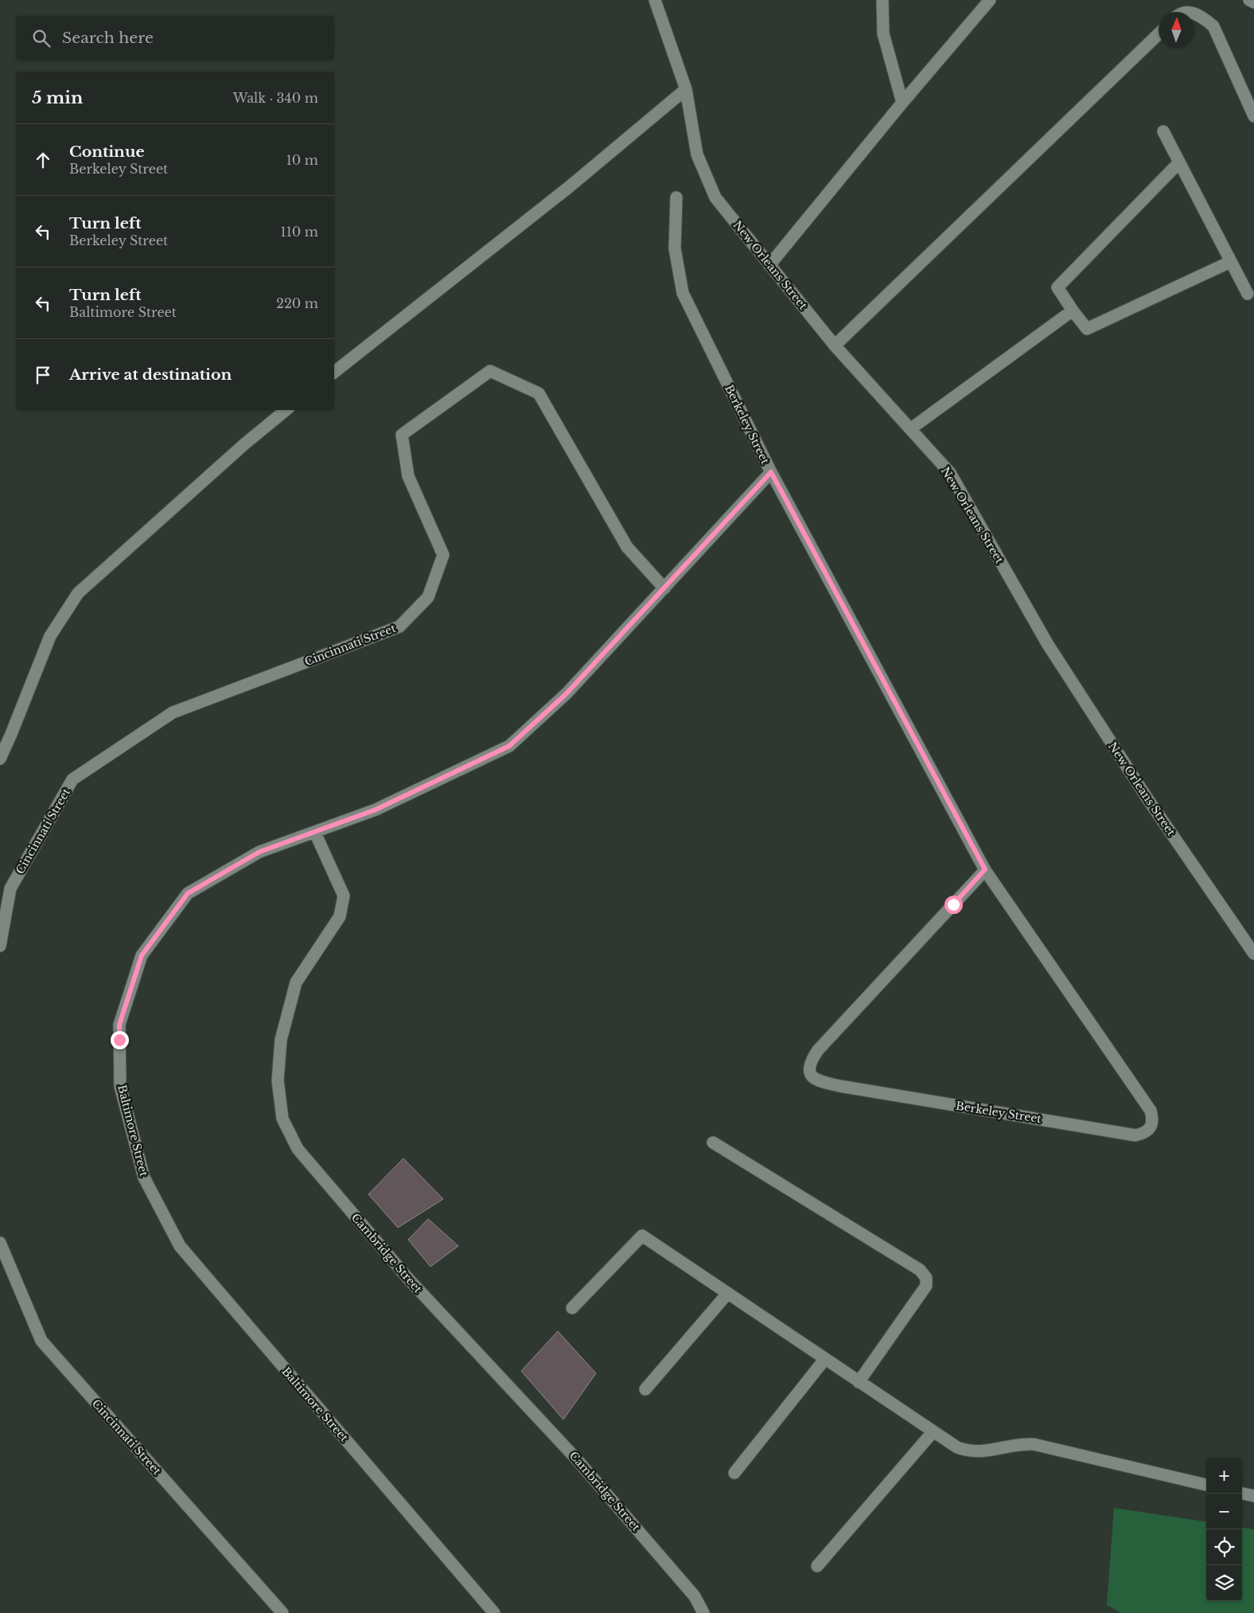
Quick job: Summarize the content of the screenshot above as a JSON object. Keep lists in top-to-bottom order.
{
  "streets": {
    "street": [
      "New Orleans Street",
      "Berkeley Street",
      "Cincinnati Street",
      "Baltimore Street",
      "Cambridge Street"
    ]
  },
  "crossings": [
    ["Berkeley Street", "Baltimore Street"],
    ["Cincinnati Street", "Baltimore Street"],
    ["Baltimore Street", "Cambridge Street"]
  ],
  "north": "top",
  "page": {
    "search": "Search here",
    "heading": ["5 min", "Walk · 340 m"],
    "list": [
      ["Continue", "Berkeley Street", "10 m"],
      ["Turn left", "Berkeley Street", "110 m"],
      ["Turn left", "Baltimore Street", "220 m"],
      "Arrive at destination"
    ],
    "map_buttons": ["+", "−"]
  }
}
